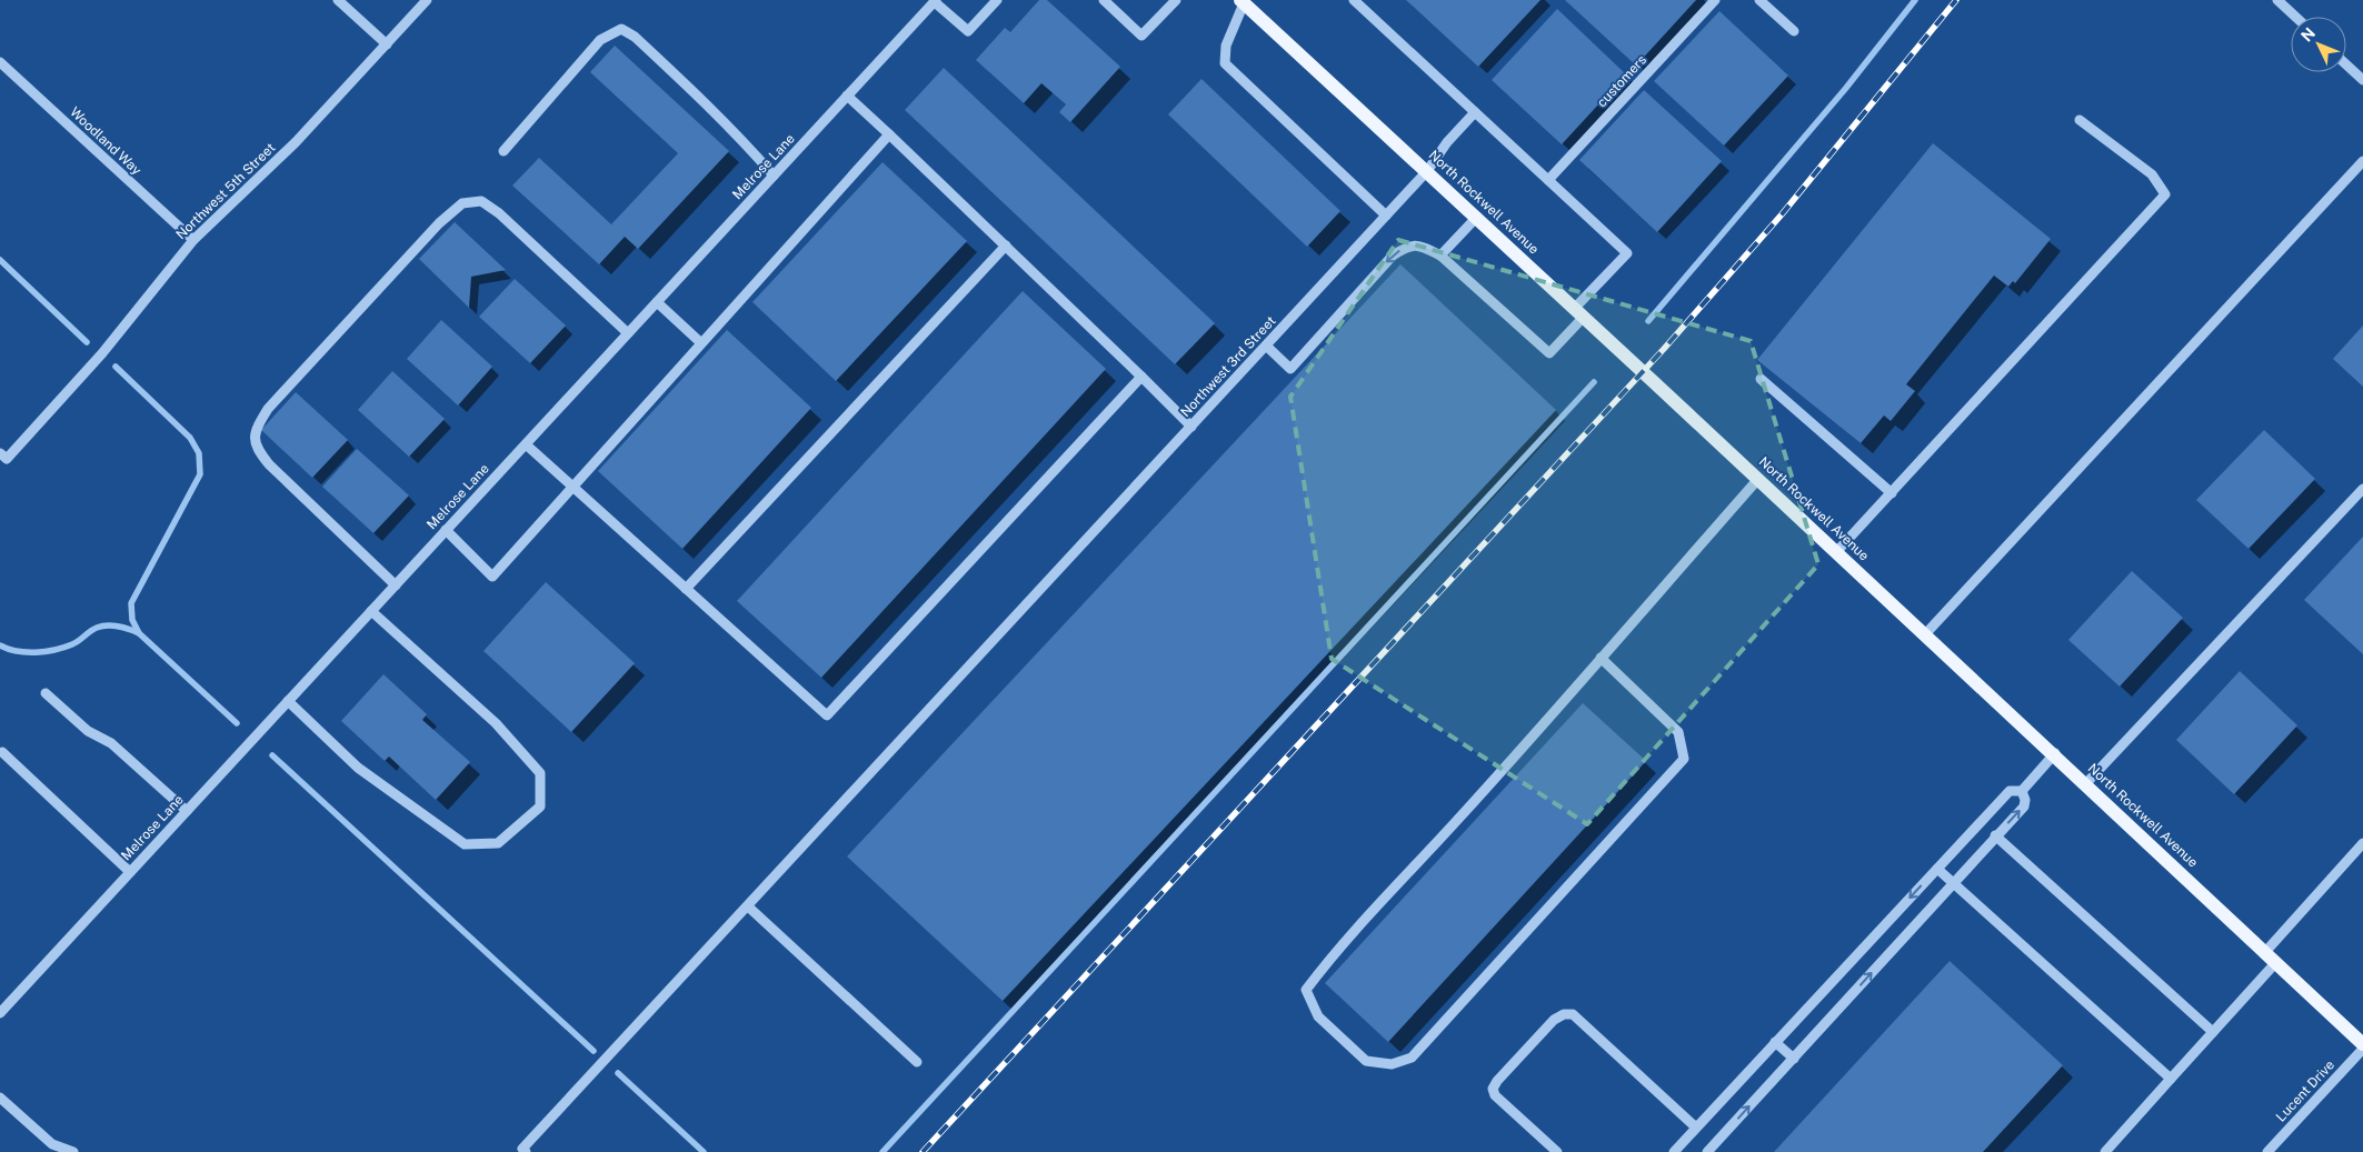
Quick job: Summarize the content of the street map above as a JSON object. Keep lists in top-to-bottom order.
{
  "streets": {
    "main road": ["North Rockwell Avenue"],
    "street": [
      "customers",
      "Woodland Way",
      "Melrose Lane",
      "Northwest 5th Street",
      "Northwest 3rd Street",
      "Lucent Drive"
    ]
  },
  "crossings": [
    ["Woodland Way", "Northwest 5th Street"],
    ["North Rockwell Avenue", "Northwest 3rd Street"]
  ],
  "north": "top left"
}
